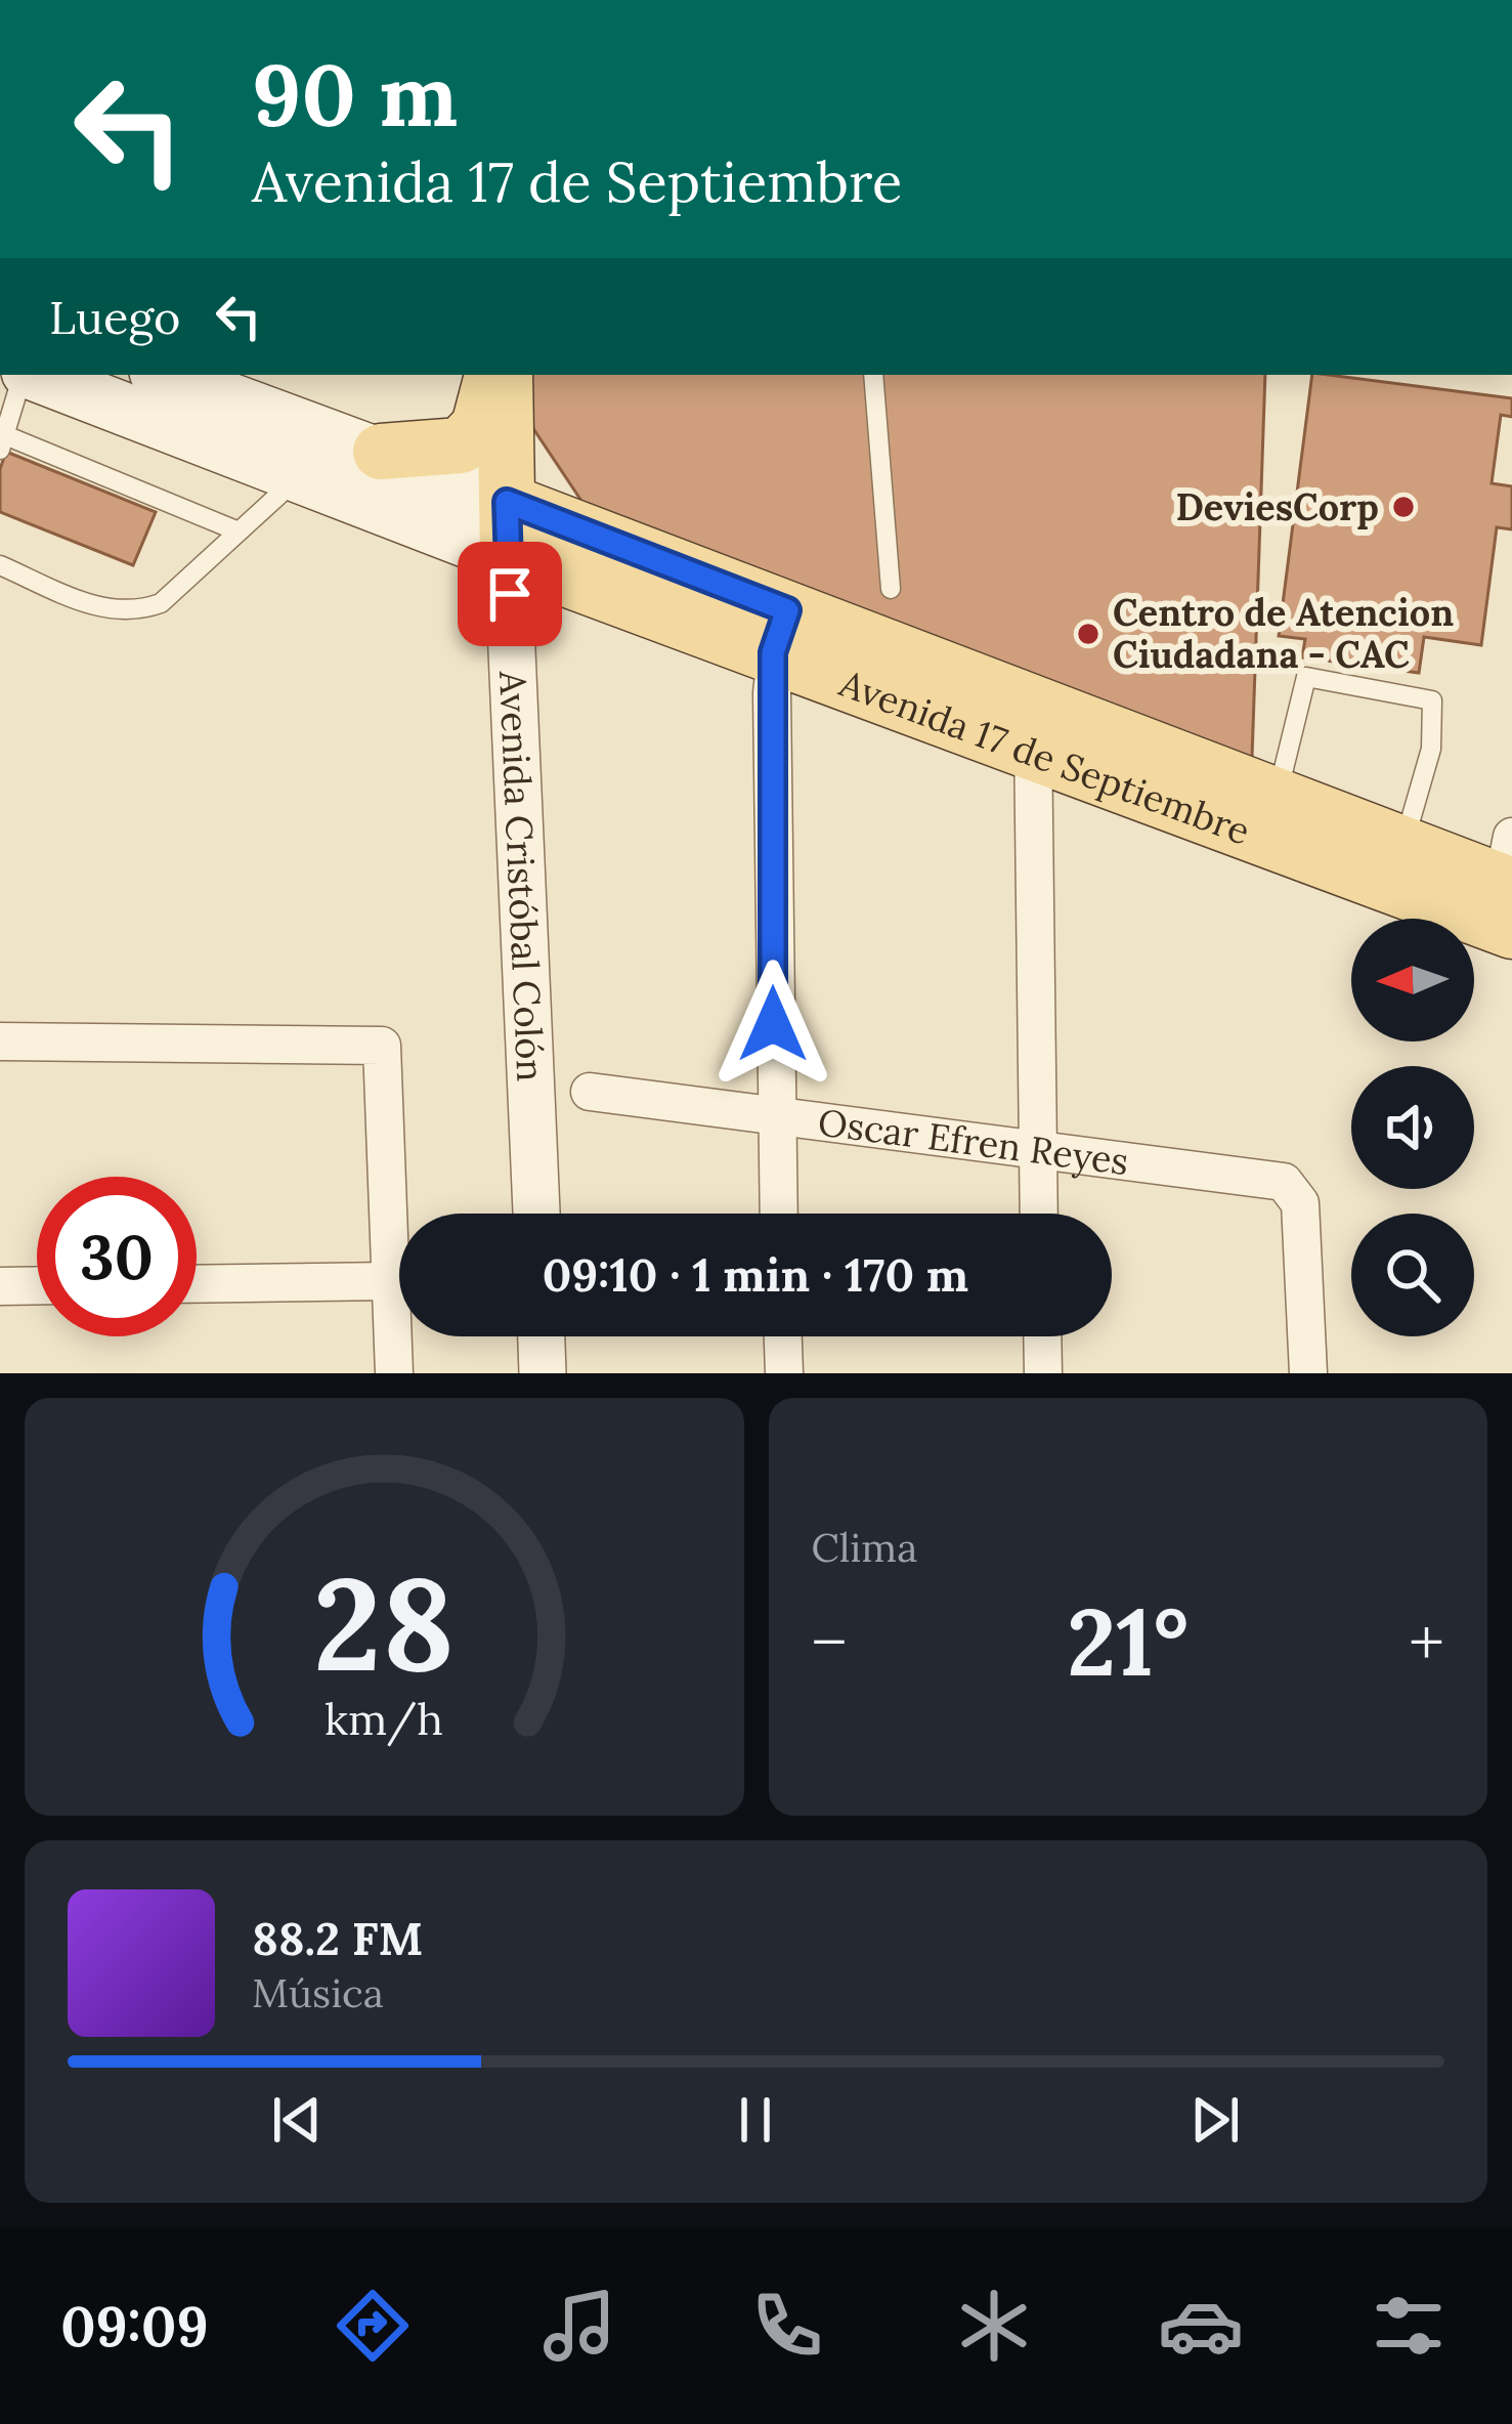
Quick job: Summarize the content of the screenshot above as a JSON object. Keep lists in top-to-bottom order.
{
  "streets": {
    "main road": ["Avenida 17 de Septiembre", "Avenida Cristóbal Colón"],
    "street": ["Oscar Efren Reyes"]
  },
  "crossings": [
    ["Avenida 17 de Septiembre", "Avenida Cristóbal Colón"]
  ],
  "places": ["DeviesCorp", "Centro de Atencion Ciudadana - CAC"],
  "north": "left",
  "page": {
    "turn": ["90 m", "Avenida 17 de Septiembre"],
    "then": "Luego",
    "limit": "30",
    "trip": "09:10 · 1 min · 170 m",
    "tile": "Clima",
    "heat": ["−", "21°", "+"],
    "song": ["88.2 FM", "Música"],
    "tabs": "09:09",
    "gauge": ["28", "km/h"]
  }
}
